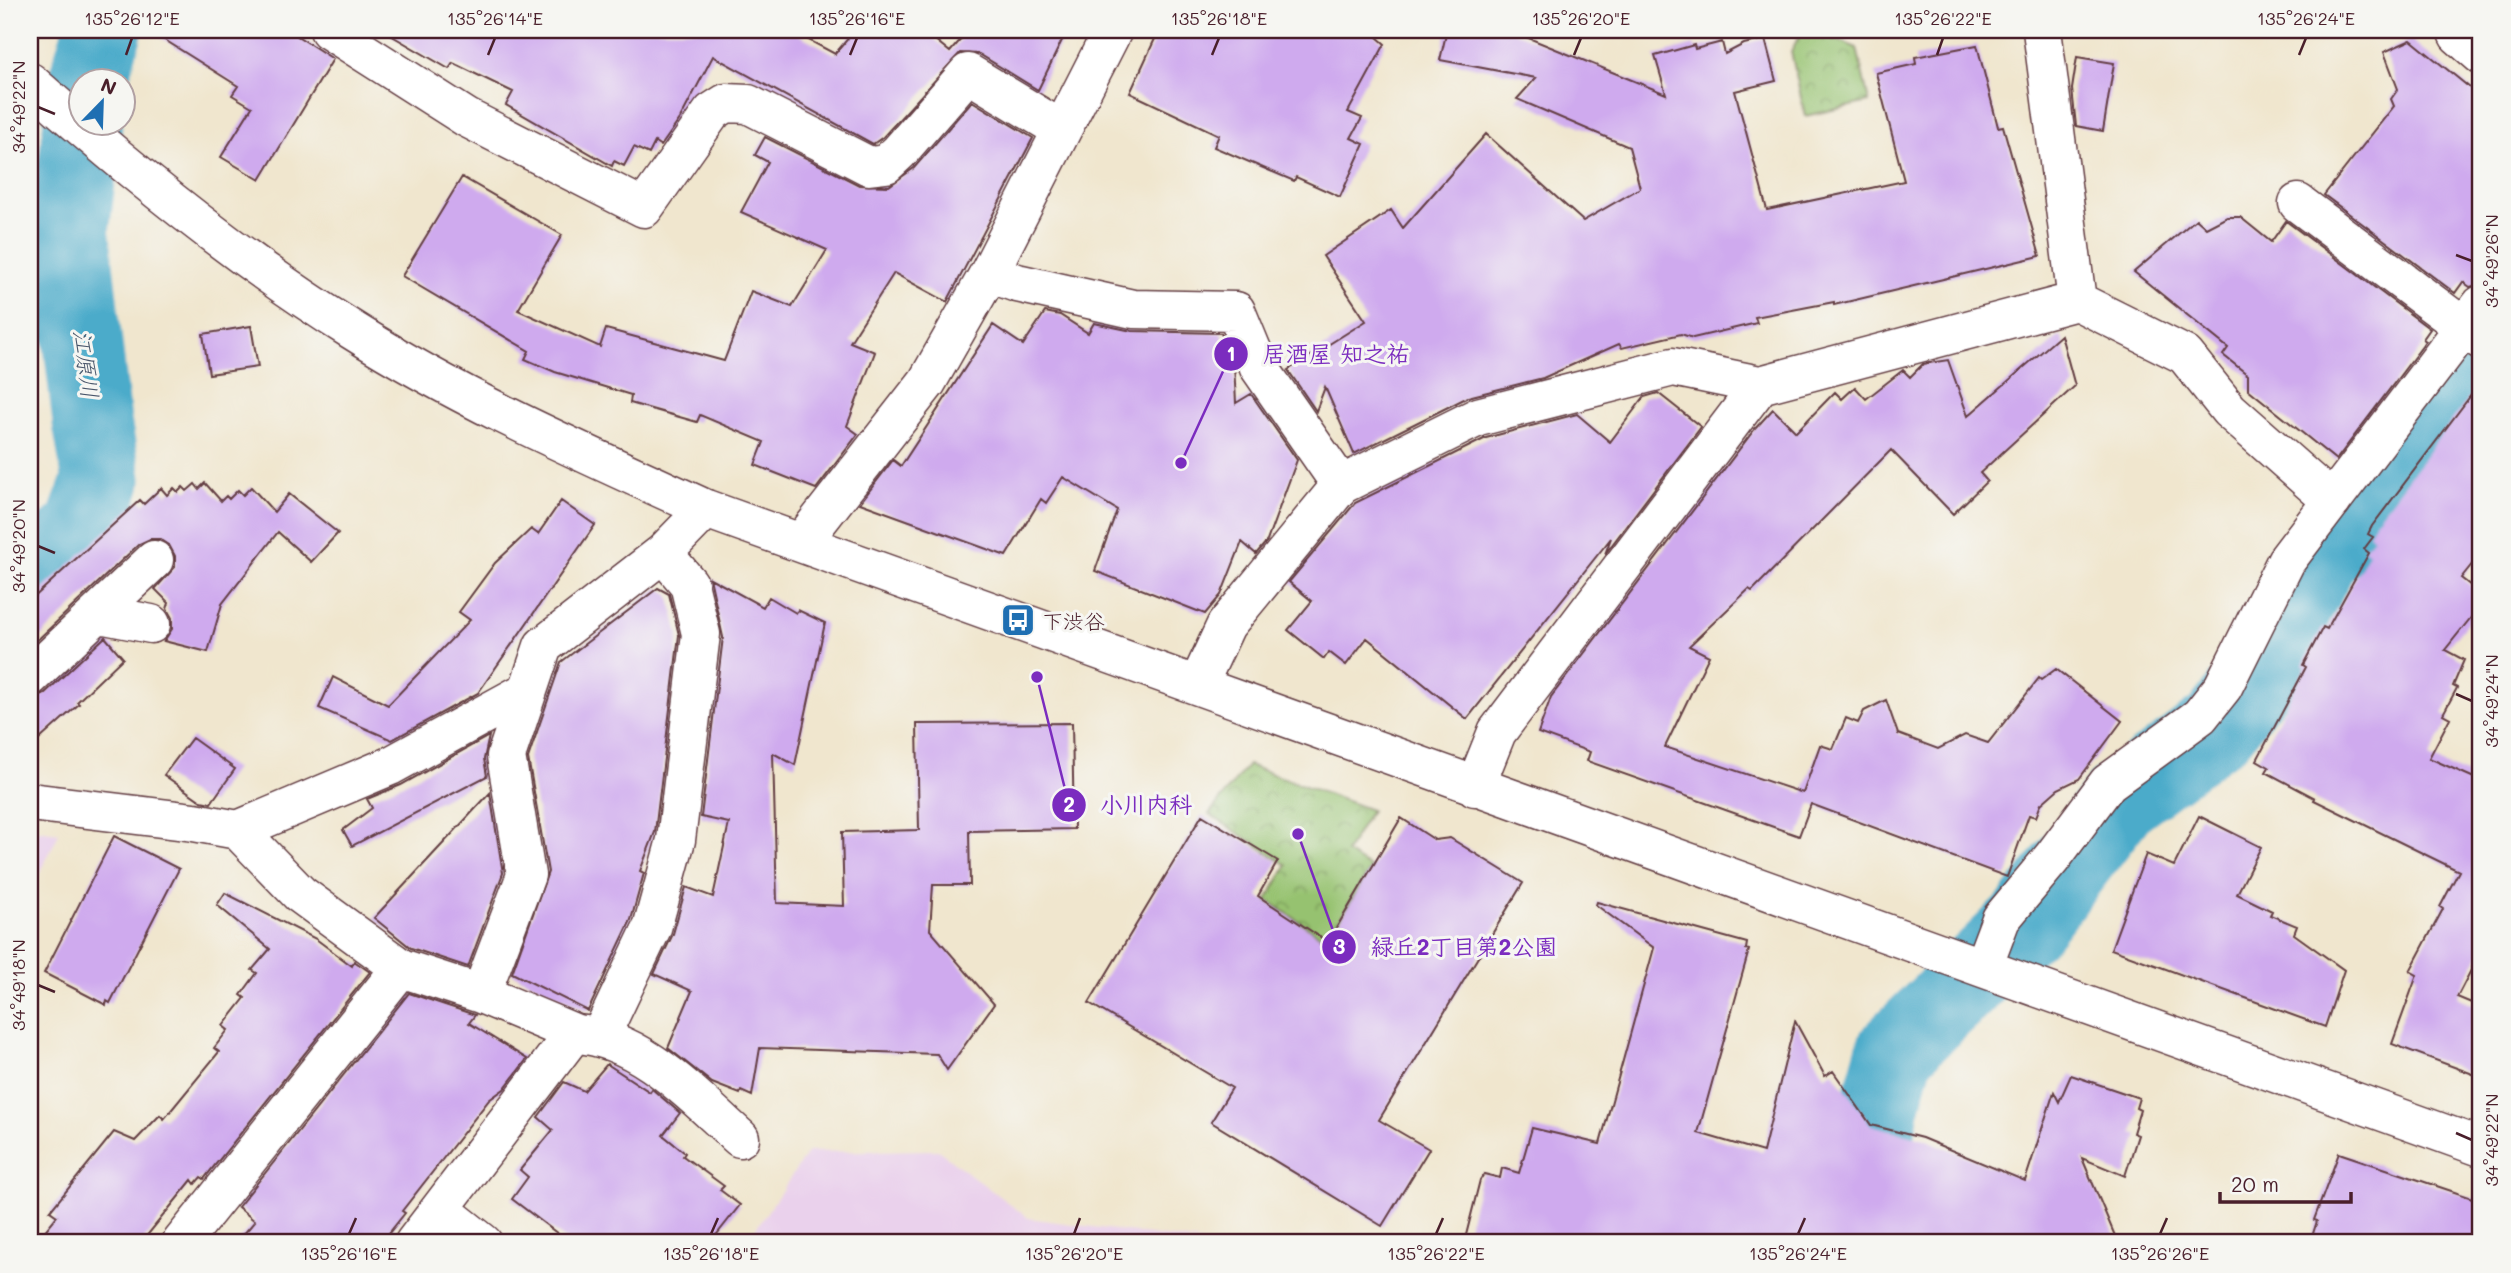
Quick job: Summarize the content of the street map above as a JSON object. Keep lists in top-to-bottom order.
{
  "water": ["江原川"],
  "places": {
    "other": ["居酒屋 知之祐", "小川内科", "緑丘2丁目第2公園"],
    "bus stop": ["下渋谷"]
  },
  "scale_bar": "20 m",
  "north": "top right",
  "coordinates": [
    "135°26'12\"E",
    "135°26'14\"E",
    "135°26'16\"E",
    "135°26'18\"E",
    "135°26'20\"E",
    "135°26'22\"E",
    "135°26'24\"E",
    "34°49'22\"N",
    "34°49'26\"N",
    "34°49'20\"N",
    "34°49'24\"N",
    "34°49'18\"N",
    "135°26'26\"E"
  ]
}
